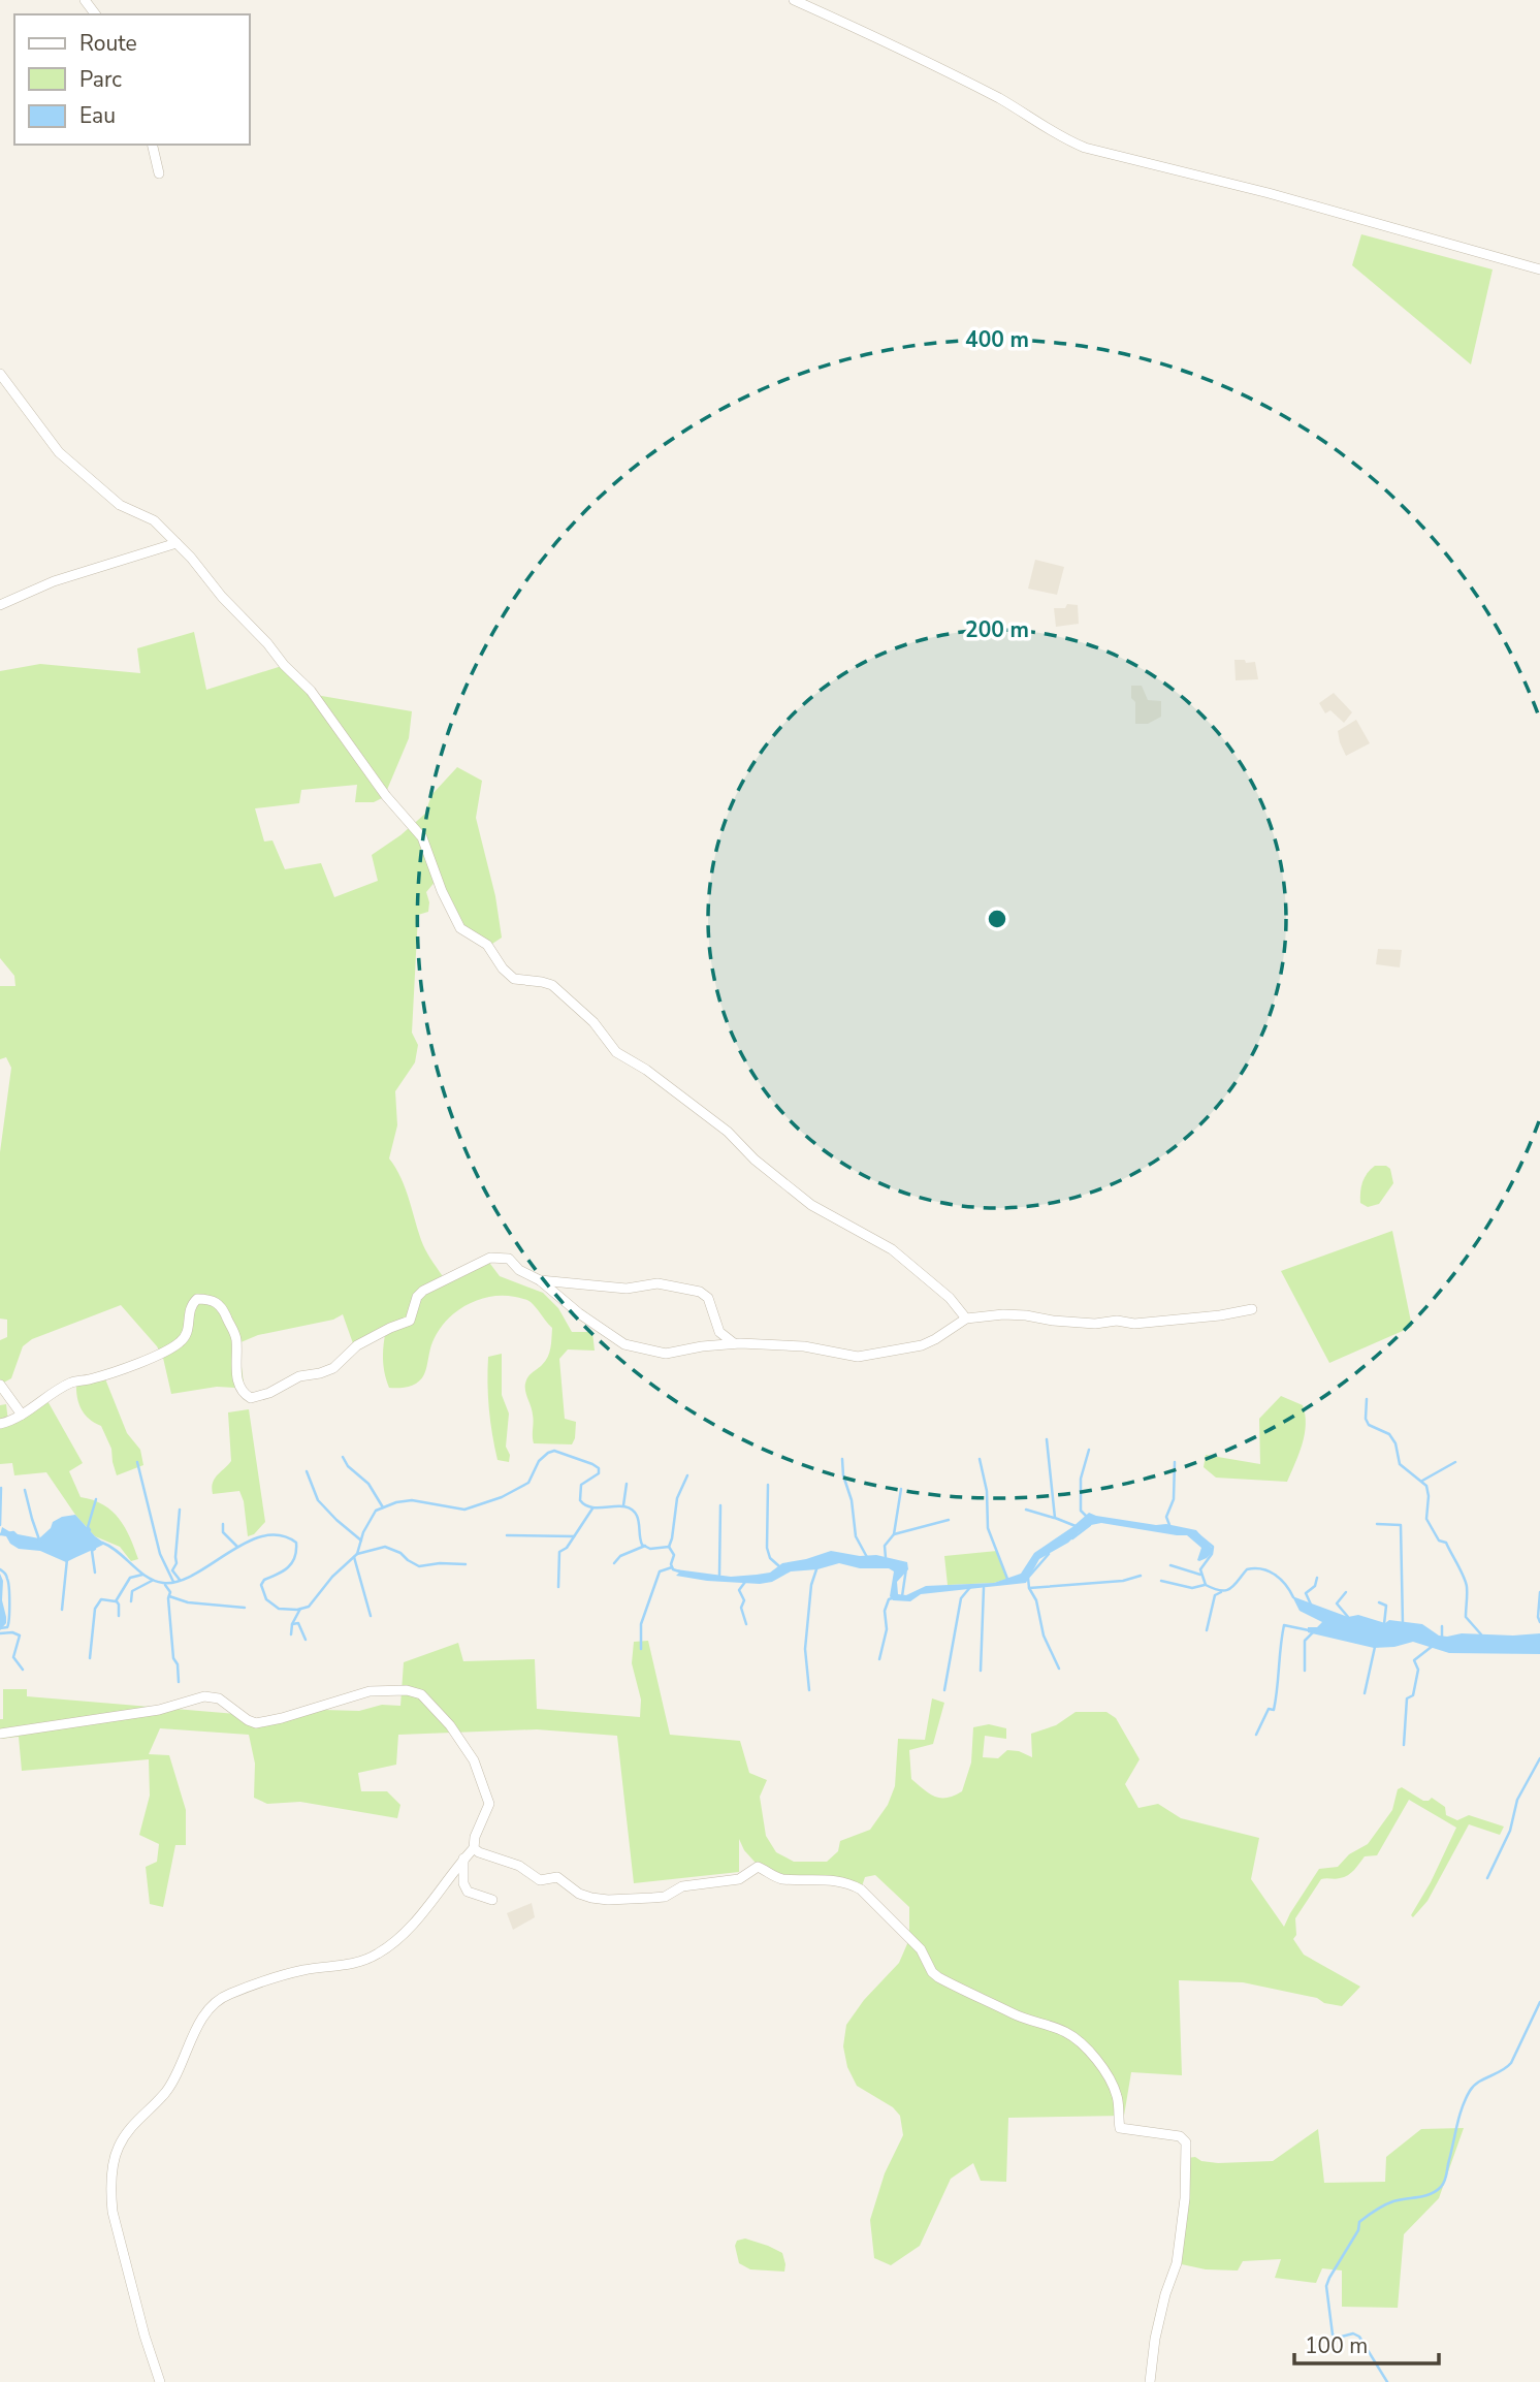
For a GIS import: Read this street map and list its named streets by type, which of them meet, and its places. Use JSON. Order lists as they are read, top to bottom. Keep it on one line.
{"legend":["Route","Parc","Eau"],"scale_bar":"100 m","rings":["400 m","200 m"]}
